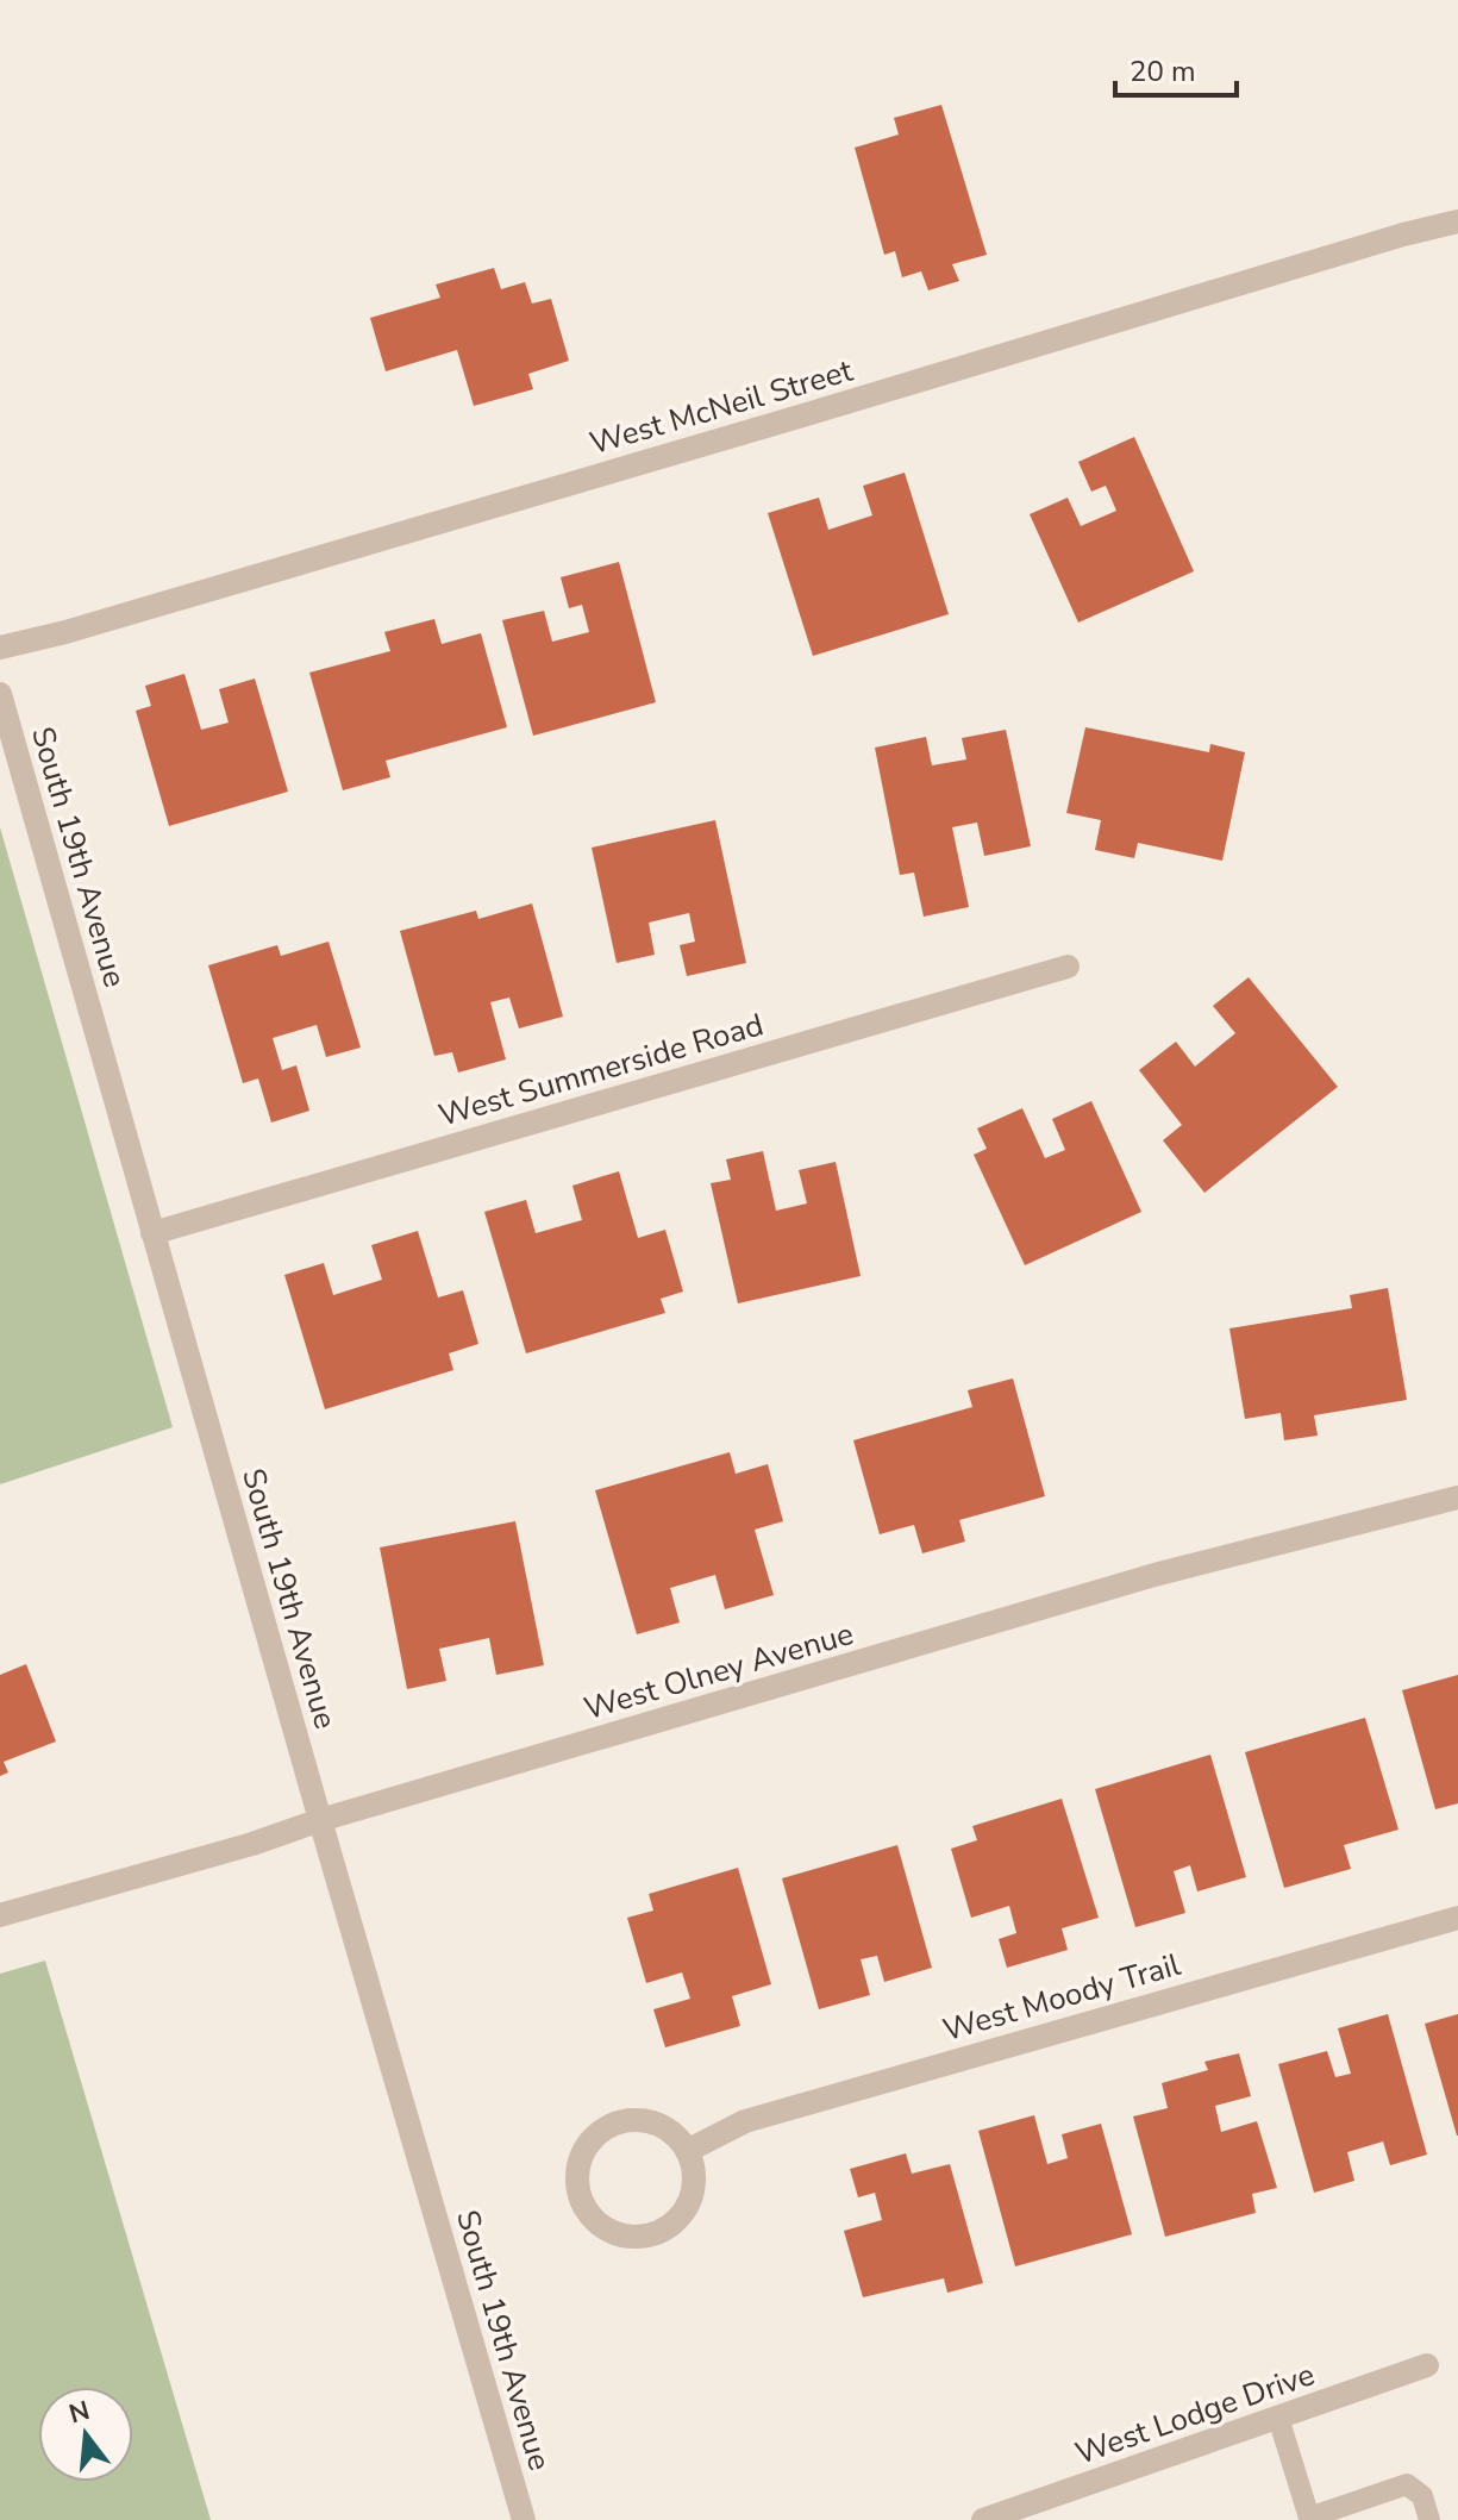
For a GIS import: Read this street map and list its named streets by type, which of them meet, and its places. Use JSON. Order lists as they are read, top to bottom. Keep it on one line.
{"streets":{"street":["West McNeil Street","South 19th Avenue","West Summerside Road","West Olney Avenue","West Moody Trail","West Lodge Drive"]},"crossings":[["South 19th Avenue","West Summerside Road"],["South 19th Avenue","West Olney Avenue"]],"scale_bar":"20 m","north":"top"}
